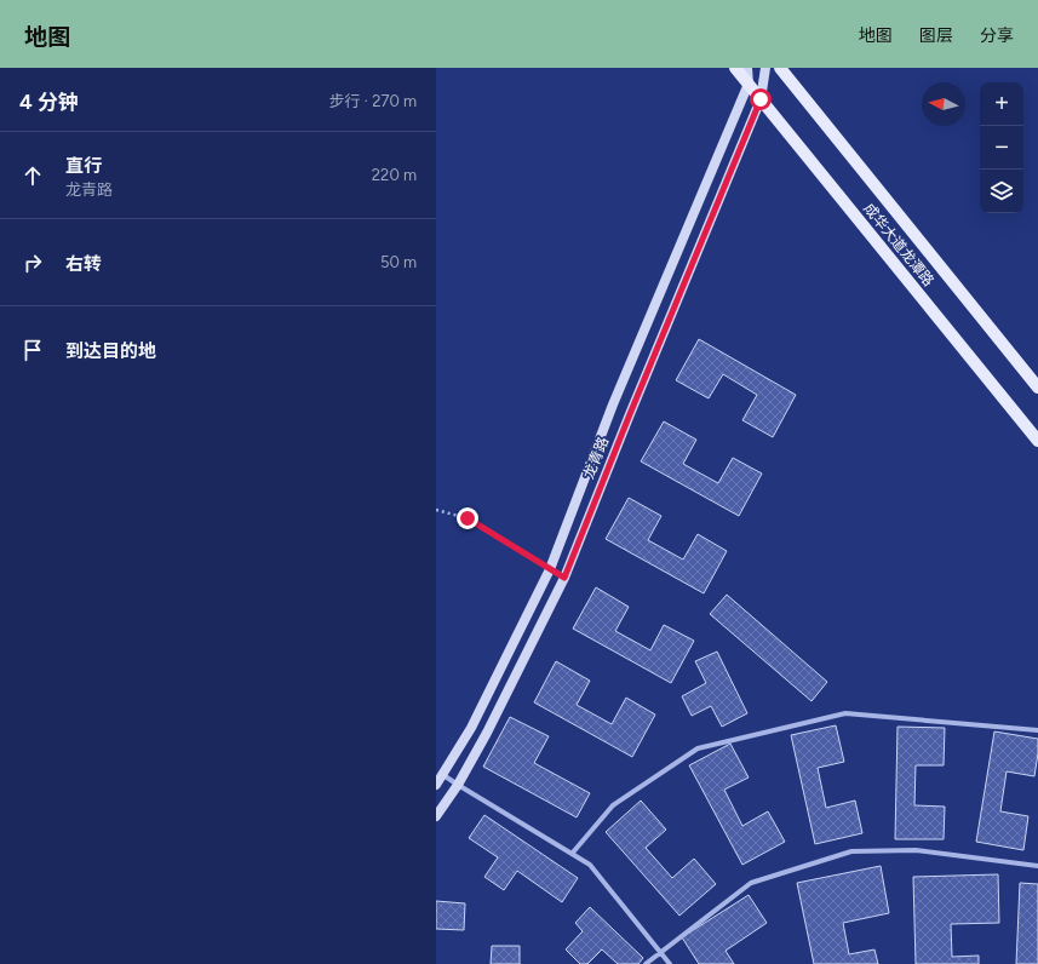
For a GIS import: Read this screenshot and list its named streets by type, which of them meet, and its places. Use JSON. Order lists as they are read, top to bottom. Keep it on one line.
{"streets":{"main road":["成华大道龙潭路"],"street":["龙青路"]},"crossings":[["成华大道龙潭路","龙青路"]],"north":"left","page":{"header":"地图","nav":["地图","图层","分享"],"heading":["4 分钟","步行 · 270 m"],"map_buttons":["+","−"],"list":[["直行","龙青路","220 m"],["右转","50 m"],"到达目的地"]}}
